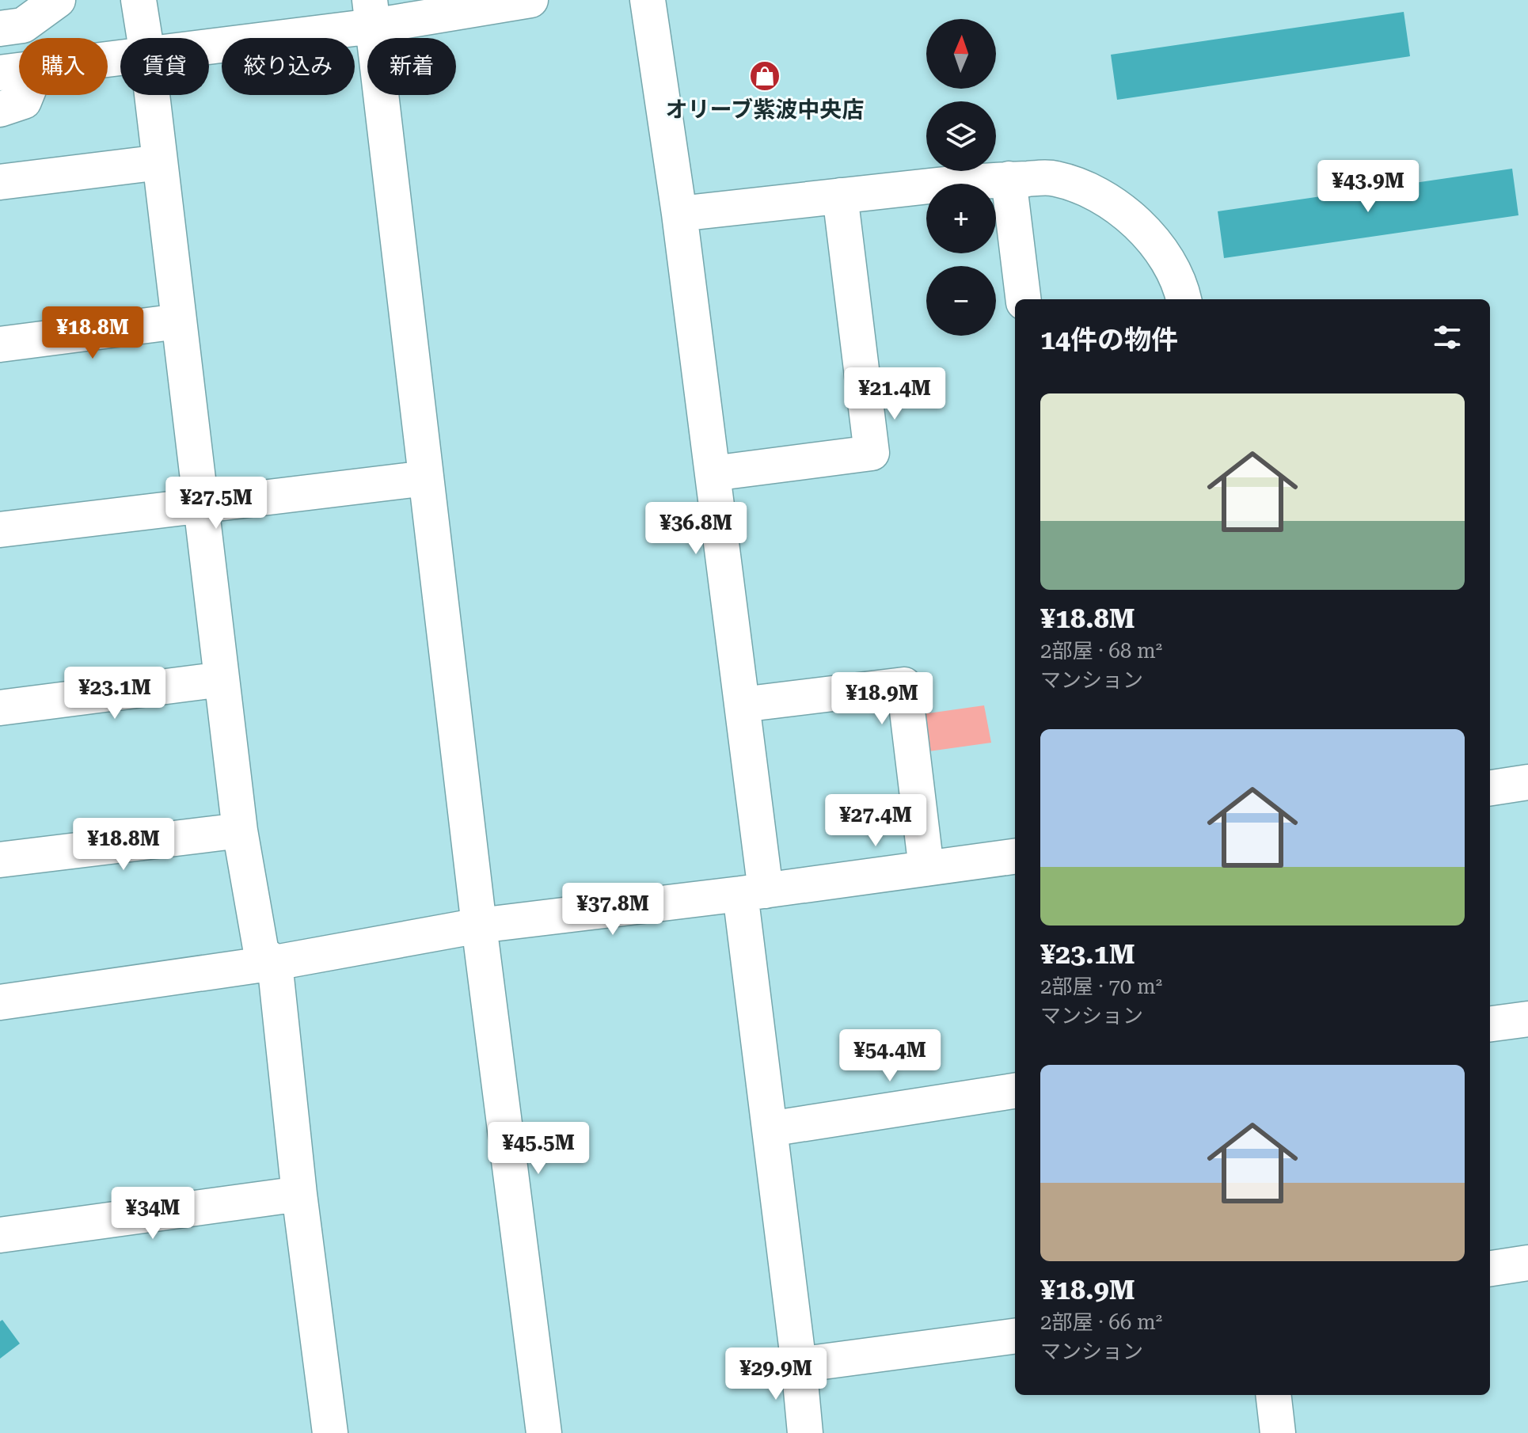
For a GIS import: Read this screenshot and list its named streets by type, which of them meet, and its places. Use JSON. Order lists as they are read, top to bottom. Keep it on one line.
{"places":{"shop":["オリーブ紫波中央店"]},"north":"top","page":{"map_buttons":["+","−"],"chip":["購入","賃貸","絞り込み","新着"],"price":["¥43.9M","¥18.8M","¥21.4M","¥27.5M","¥36.8M","¥23.1M","¥18.9M","¥27.4M","¥18.8M","¥37.8M","¥54.4M","¥45.5M","¥34M","¥29.9M"],"heading":"14件の物件","list":[{"name":"¥18.8M","note":"2部屋 · 68 m² · マンション"},{"name":"¥23.1M","note":"2部屋 · 70 m² · マンション"},{"name":"¥18.9M","note":"2部屋 · 66 m² · マンション"}]}}
